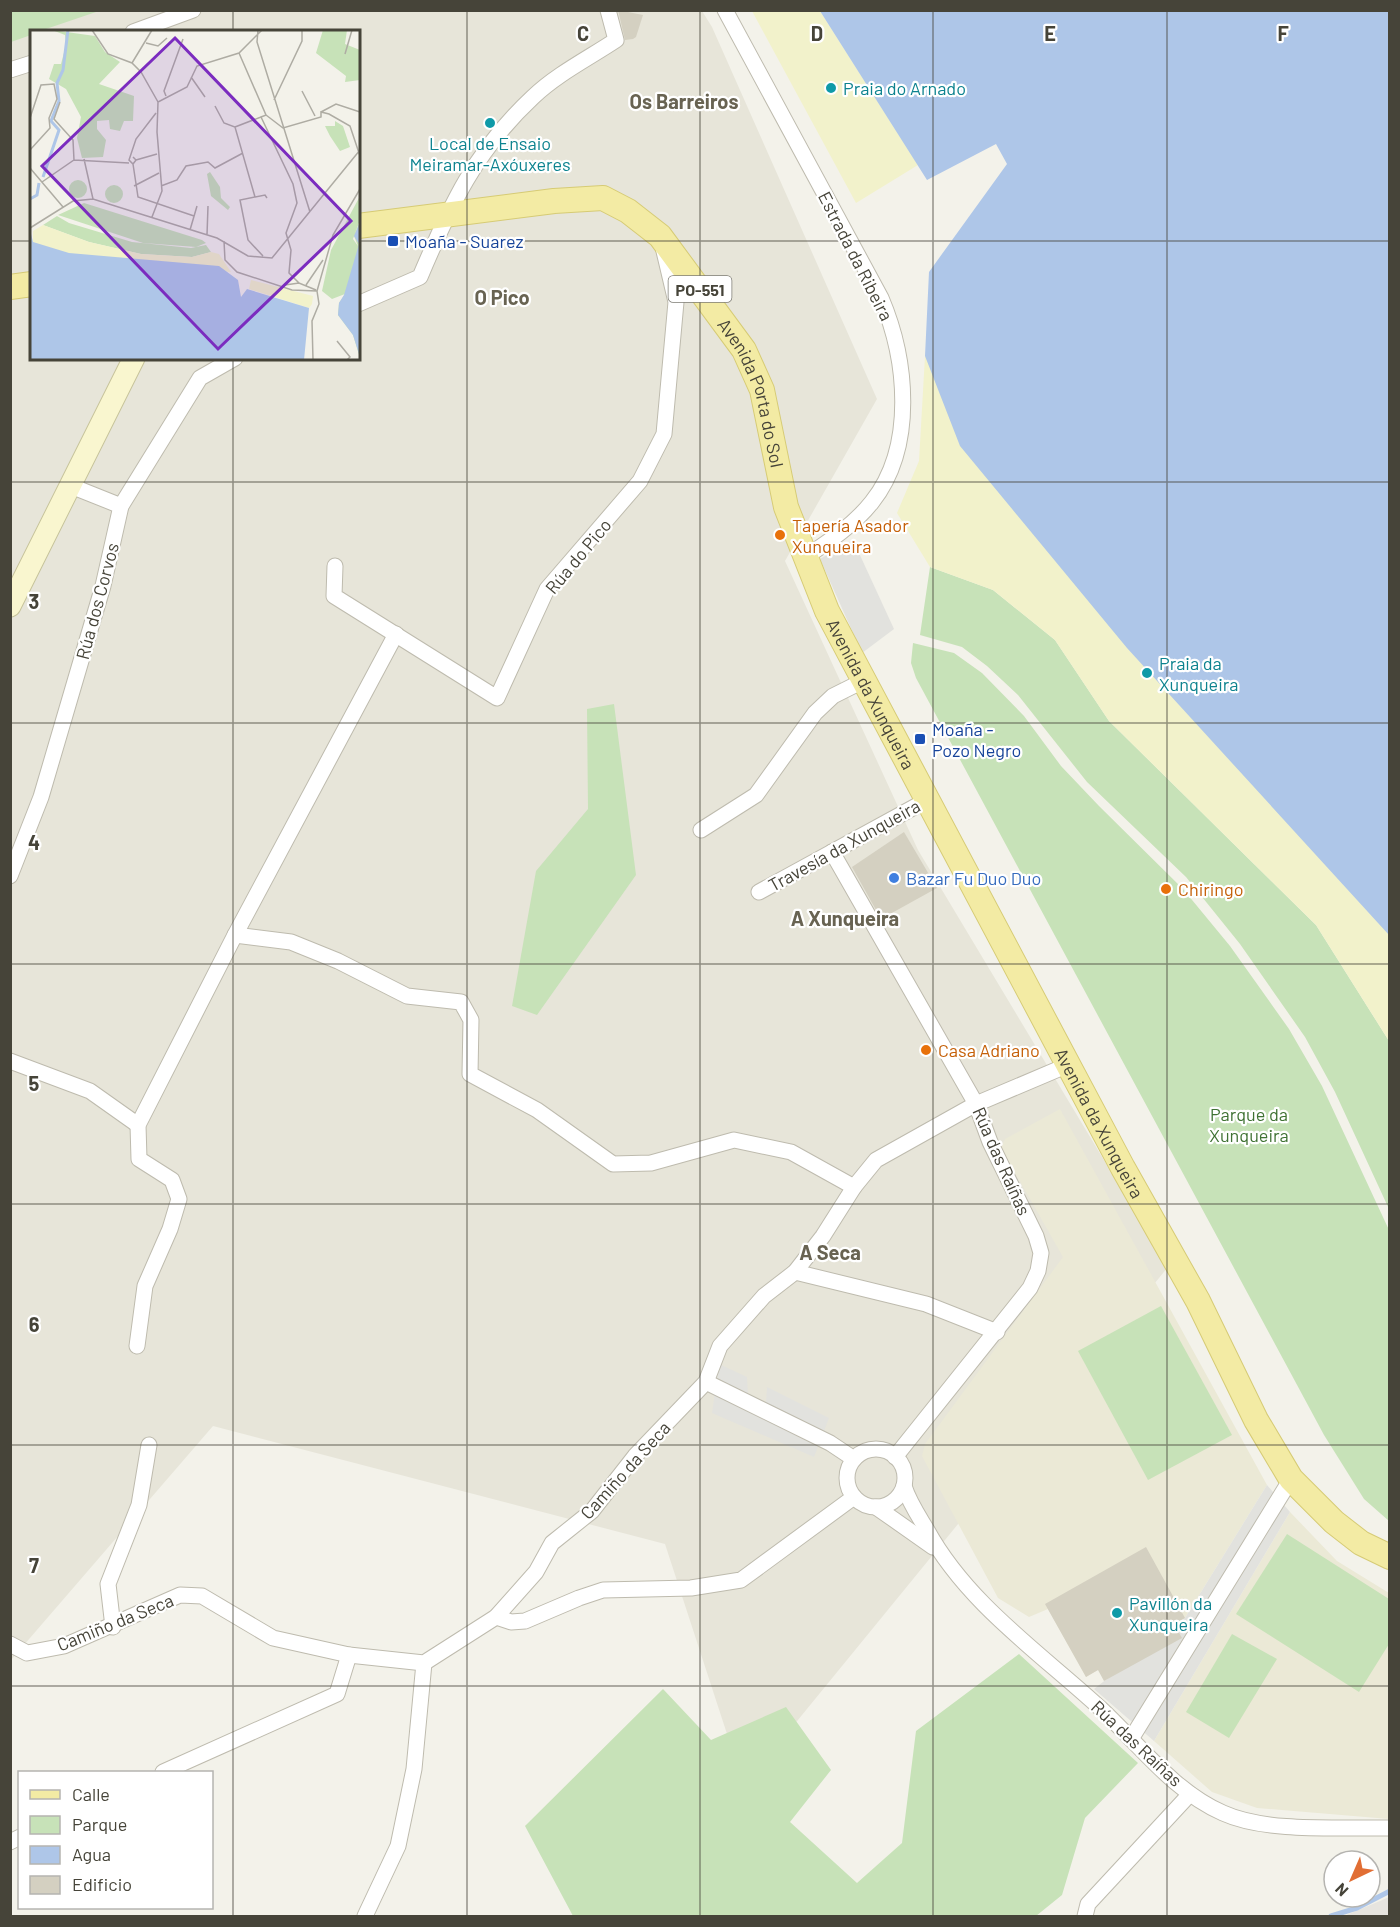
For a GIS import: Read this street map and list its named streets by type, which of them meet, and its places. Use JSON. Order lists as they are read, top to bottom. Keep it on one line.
{"streets":{"main road":["PO-551","Avenida Porta do Sol","Avenida da Xunqueira"],"street":["Estrada da Ribeira","Rúa do Pico","Rúa dos Corvos","Travesía da Xunqueira","Rúa das Raíñas","Camiño da Seca"]},"crossings":[["Estrada da Ribeira","Avenida Porta do Sol"],["Estrada da Ribeira","Avenida da Xunqueira"],["Avenida Porta do Sol","Rúa do Pico"],["Avenida Porta do Sol","Avenida da Xunqueira"],["Avenida da Xunqueira","Travesía da Xunqueira"],["Avenida da Xunqueira","Camiño da Seca"],["Travesía da Xunqueira","Rúa das Raíñas"],["Rúa das Raíñas","Camiño da Seca"]],"districts":["Os Barreiros","O Pico","A Xunqueira","A Seca"],"parks":["Parque da Xunqueira"],"places":{"other":["Praia do Arnado","Local de Ensaio Meiramar-Axóuxeres","Tapería Asador Xunqueira","Praia da Xunqueira","Bazar Fu Duo Duo","Chiringo","Casa Adriano","Pavillón da Xunqueira"],"transit":["Moaña - Suarez","Moaña - Pozo Negro"]},"legend":["Calle","Parque","Agua","Edificio"],"north":"bottom left","grid":{"columns":["C","D","E","F"],"rows":["3","4","5","6","7"]}}
